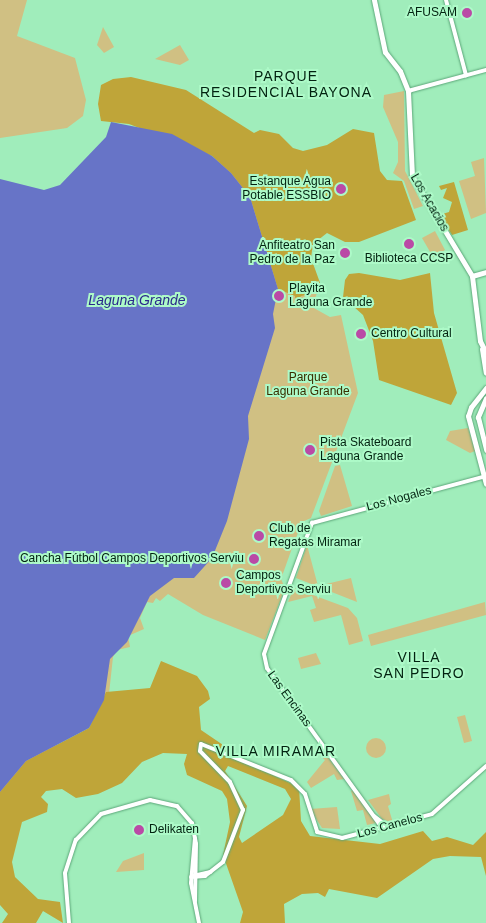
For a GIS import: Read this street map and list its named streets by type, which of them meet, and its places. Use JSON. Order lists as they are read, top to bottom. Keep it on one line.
{"streets":{"main road":["Los Acacios"],"street":["Los Nogales","Las Encinas","Los Canelos"]},"crossings":[["Los Nogales","Las Encinas"],["Las Encinas","Los Canelos"]],"districts":["PARQUE RESIDENCIAL BAYONA","VILLA SAN PEDRO","VILLA MIRAMAR"],"water":["Laguna Grande"],"parks":["Parque Laguna Grande"],"places":["AFUSAM","Estanque Agua Potable ESSBIO","Biblioteca CCSP","Anfiteatro San Pedro de la Paz","Playita Laguna Grande","Centro Cultural","Pista Skateboard Laguna Grande","Club de Regatas Miramar","Cancha Fútbol Campos Deportivos Serviu","Campos Deportivos Serviu","Delikaten"]}
